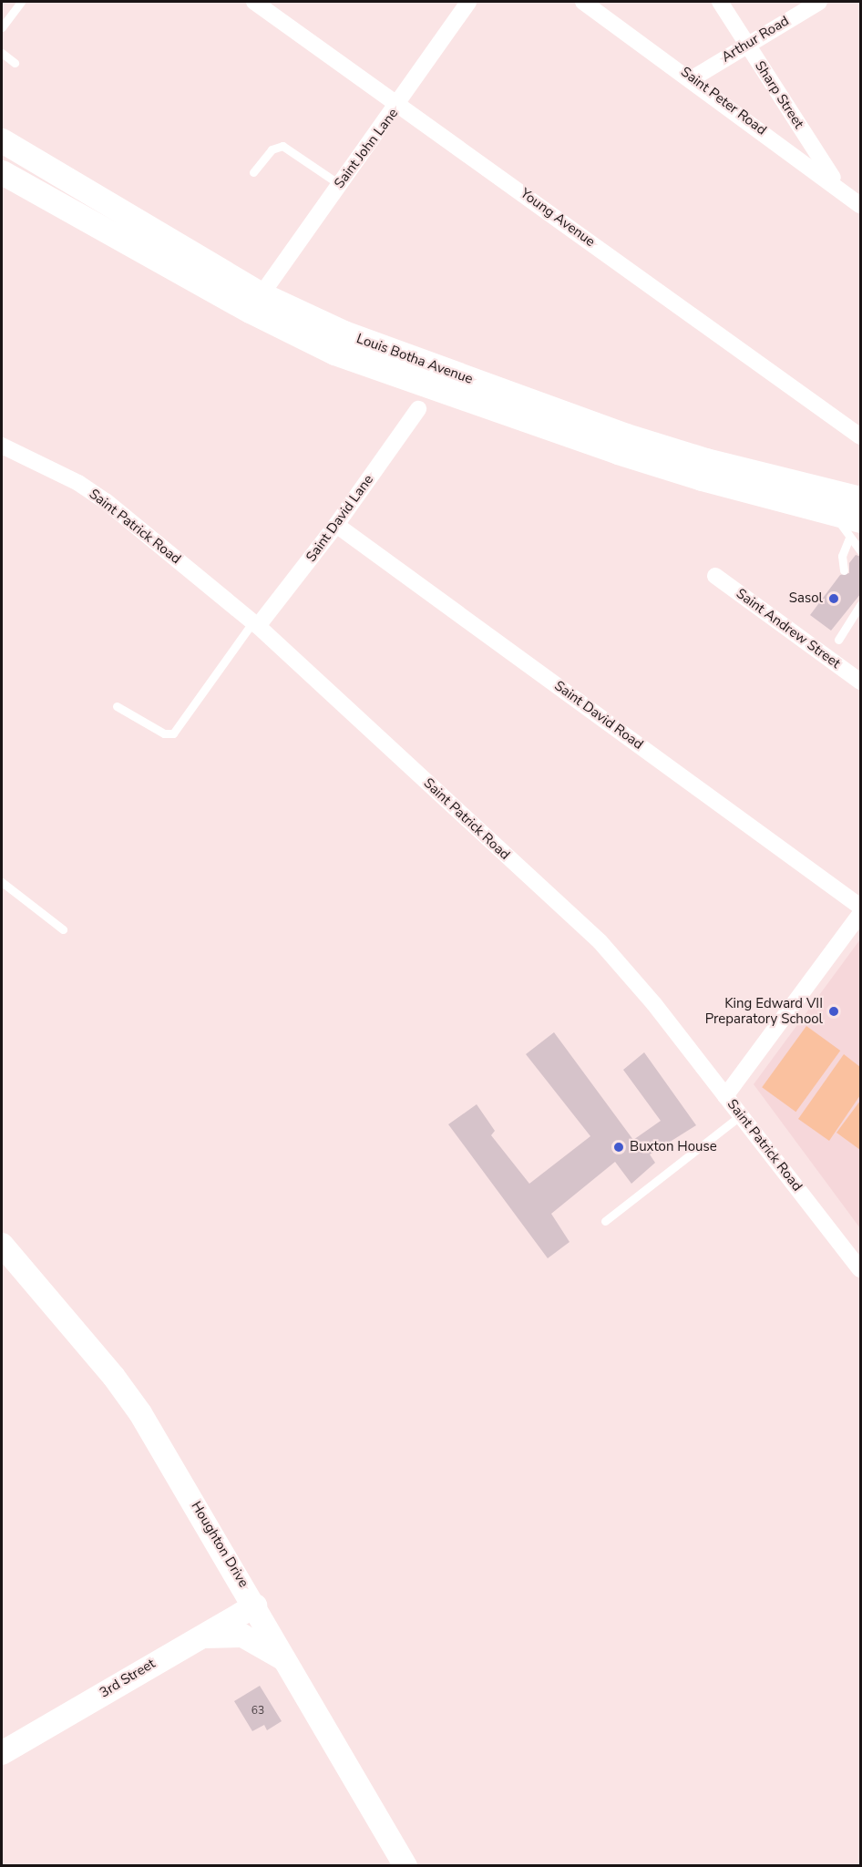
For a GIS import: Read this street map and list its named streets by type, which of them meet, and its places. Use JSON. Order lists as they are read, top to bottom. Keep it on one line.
{"streets":{"main road":["Louis Botha Avenue"],"street":["Arthur Road","Sharp Street","Saint Peter Road","Saint John Lane","Young Avenue","Saint David Lane","Saint Patrick Road","Saint Andrew Street","Saint David Road","Houghton Drive","3rd Street"]},"crossings":[["Arthur Road","Sharp Street"],["Arthur Road","Saint Peter Road"],["Sharp Street","Saint Peter Road"],["Saint John Lane","Young Avenue"],["Saint John Lane","Louis Botha Avenue"],["Saint David Lane","Saint Patrick Road"],["Saint David Lane","Saint David Road"],["Houghton Drive","3rd Street"]],"places":["Sasol","King Edward VII Preparatory School","Buxton House"],"house_numbers":["63"]}
